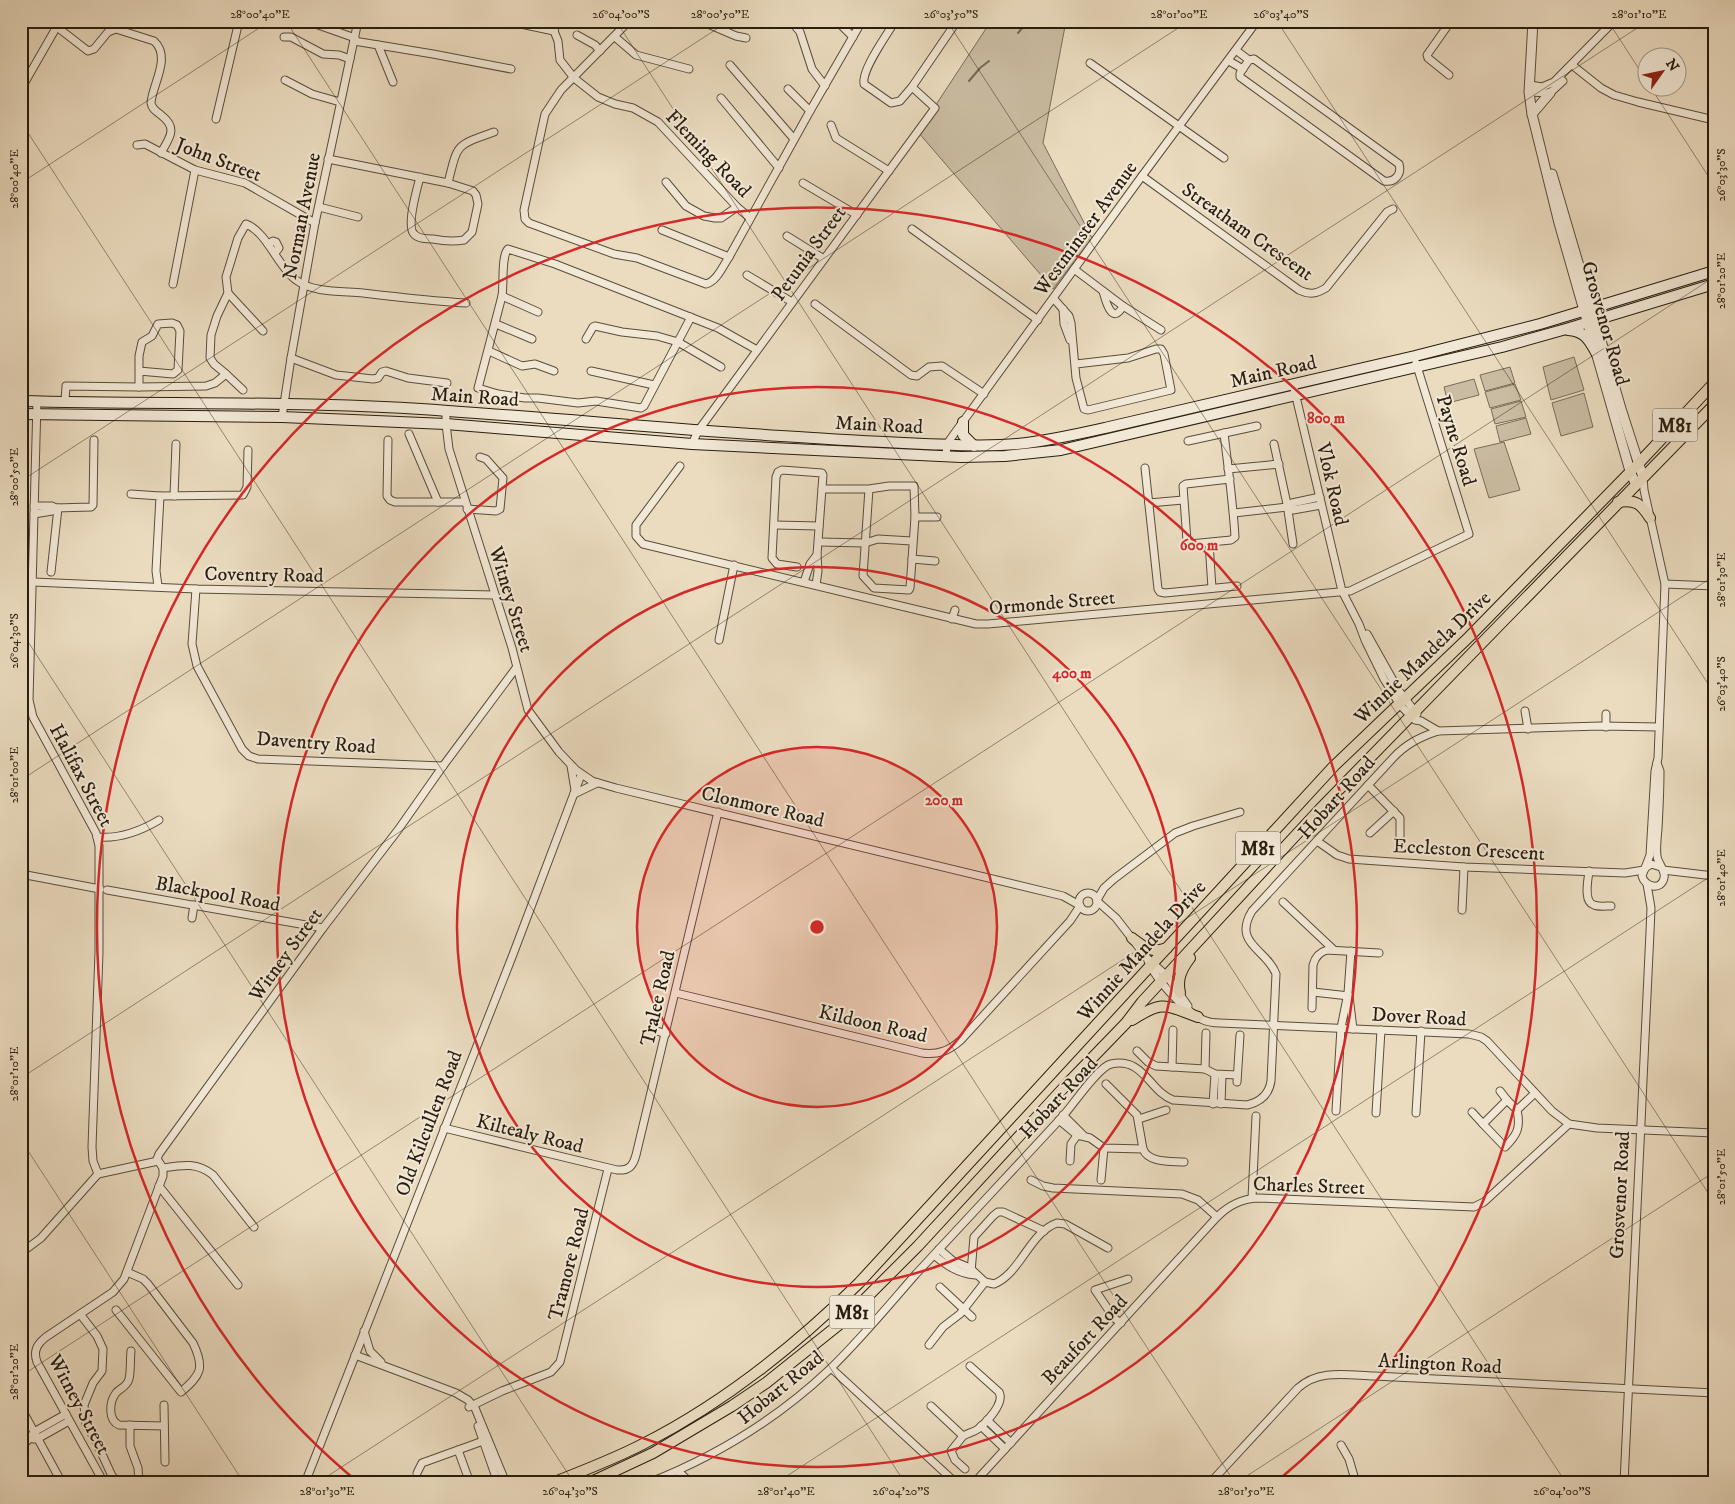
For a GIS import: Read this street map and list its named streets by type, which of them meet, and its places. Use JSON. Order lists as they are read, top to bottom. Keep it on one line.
{"streets":{"main road":["Main Road","M81","Winnie Mandela Drive"],"street":["Fleming Road","John Street","Norman Avenue","Westminster Avenue","Streatham Crescent","Petunia Street","Grosvenor Road","Payne Road","Vlok Road","Coventry Road","Witney Street","Ormonde Street","Daventry Road","Halifax Street","Hobart Road","Clonmore Road","Eccleston Crescent","Blackpool Road","Tralee Road","Dover Road","Kildoon Road","Old Kilcullen Road","Kiltealy Road","Charles Street","Tramore Road","Beaufort Road","Arlington Road"]},"crossings":[["John Street","Norman Avenue"],["Norman Avenue","Main Road"],["Westminster Avenue","Streatham Crescent"],["Westminster Avenue","Main Road"],["Petunia Street","Main Road"],["Grosvenor Road","Main Road"],["Grosvenor Road","Winnie Mandela Drive"],["Grosvenor Road","Hobart Road"],["Grosvenor Road","Eccleston Crescent"],["Grosvenor Road","Arlington Road"],["Main Road","Payne Road"],["Main Road","Vlok Road"],["Main Road","Witney Street"],["Main Road","Halifax Street"],["Payne Road","Ormonde Street"],["Vlok Road","Ormonde Street"],["Vlok Road","Winnie Mandela Drive"],["Coventry Road","Witney Street"],["Coventry Road","Daventry Road"],["Coventry Road","Halifax Street"],["Witney Street","Daventry Road"],["Witney Street","Clonmore Road"],["Witney Street","Blackpool Road"],["Winnie Mandela Drive","Dover Road"],["Halifax Street","Blackpool Road"],["Hobart Road","Eccleston Crescent"],["Hobart Road","Dover Road"],["Clonmore Road","Tralee Road"],["Clonmore Road","Kildoon Road"],["Clonmore Road","Old Kilcullen Road"],["Tralee Road","Kildoon Road"],["Tralee Road","Kiltealy Road"],["Tralee Road","Tramore Road"],["Dover Road","Charles Street"],["Old Kilcullen Road","Kiltealy Road"],["Kiltealy Road","Tramore Road"],["Charles Street","Beaufort Road"]],"north":"top right","coordinates":["28°00'40\"E","26°04'00\"S","28°00'50\"E","26°03'50\"S","28°01'00\"E","26°03'40\"S","28°01'10\"E","26°03'30\"S","28°01'20\"E","28°01'30\"E","26°04'30\"S","28°01'40\"E","28°01'50\"E","26°04'20\"S"],"rings":["800 m","600 m","400 m","200 m"]}
